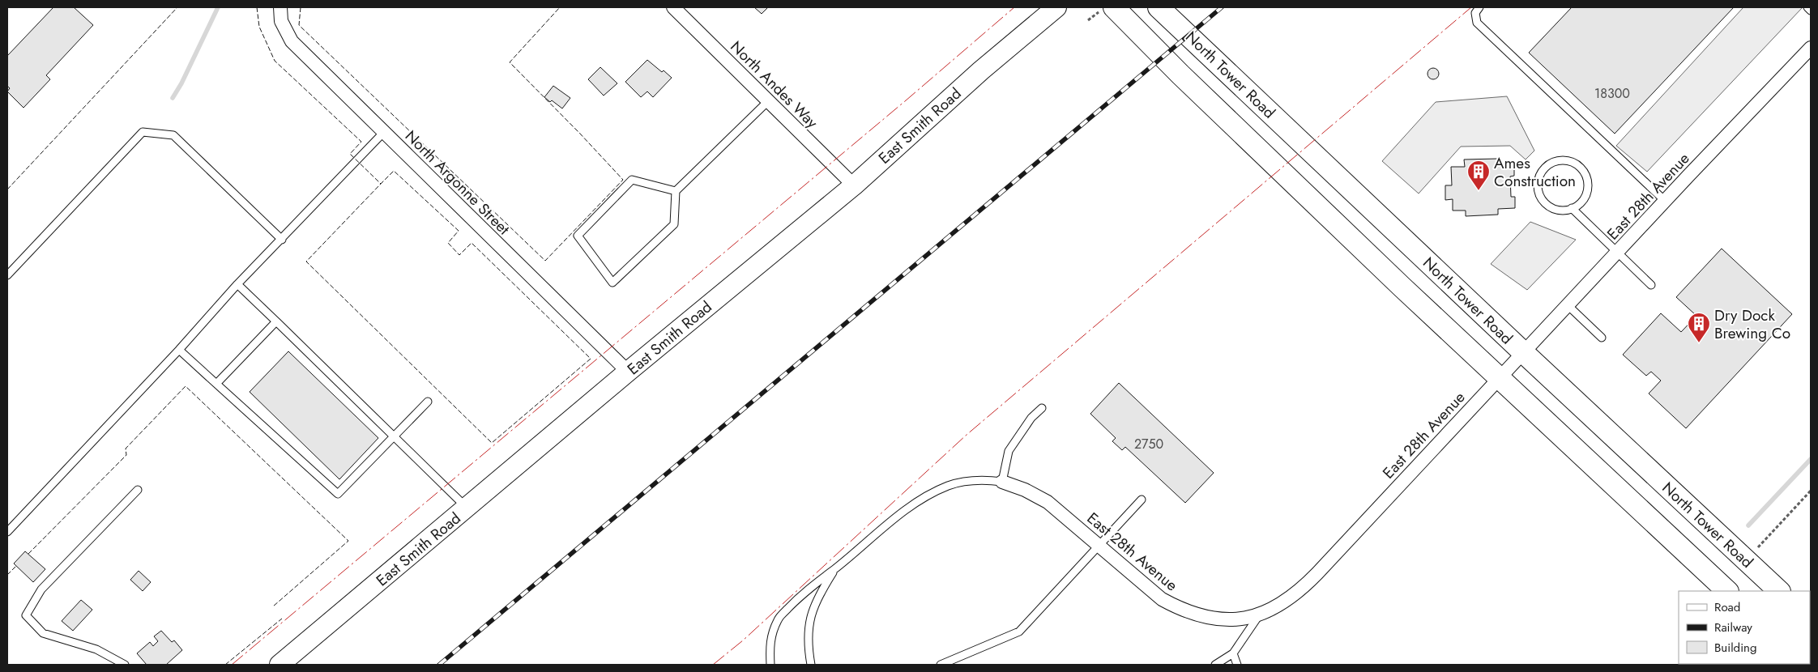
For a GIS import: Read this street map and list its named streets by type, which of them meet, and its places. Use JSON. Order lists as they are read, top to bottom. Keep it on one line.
{"streets":{"main road":["North Tower Road"],"street":["North Andes Way","East Smith Road","North Argonne Street","East 28th Avenue"]},"crossings":[["North Tower Road","East 28th Avenue"],["North Andes Way","East Smith Road"],["East Smith Road","North Argonne Street"]],"places":{"building":["Ames Construction","Dry Dock Brewing Co"]},"house_numbers":["18300","2750"],"legend":["Road","Railway","Building"]}
